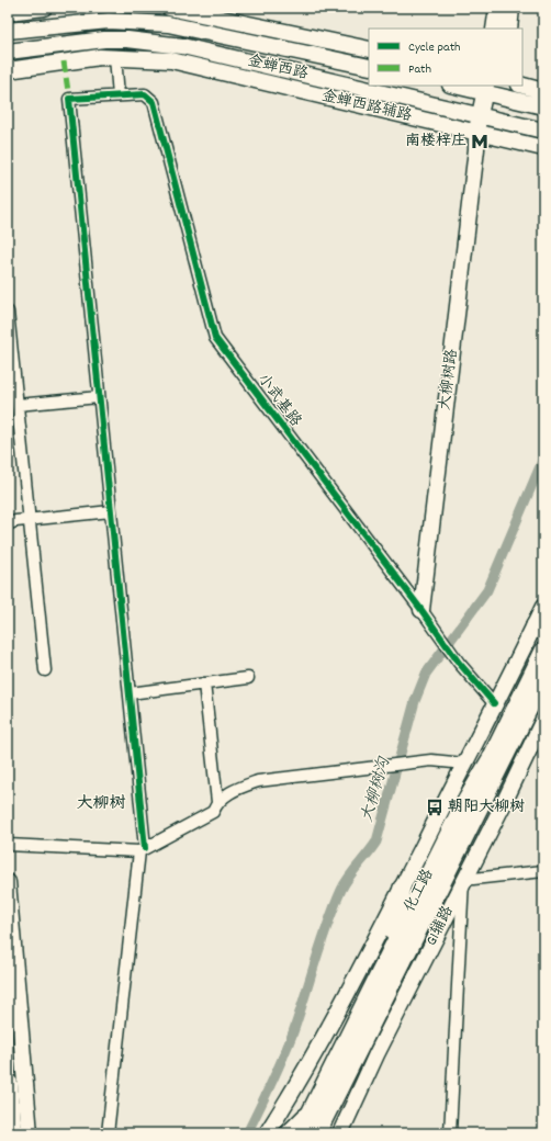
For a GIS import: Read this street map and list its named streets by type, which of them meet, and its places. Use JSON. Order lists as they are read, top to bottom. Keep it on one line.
{"streets":{"main road":["化工路"],"street":["金蝉西路","金蝉西路辅路","大柳树路","小武基路","G1辅路"]},"crossings":[["金蝉西路","大柳树路"],["金蝉西路辅路","大柳树路"],["大柳树路","小武基路"]],"districts":["大柳树"],"water":["大柳树沟"],"places":{"metro station":["南楼梓庄"],"bus stop":["朝阳大柳树"]},"legend":["Cycle path","Path"]}
